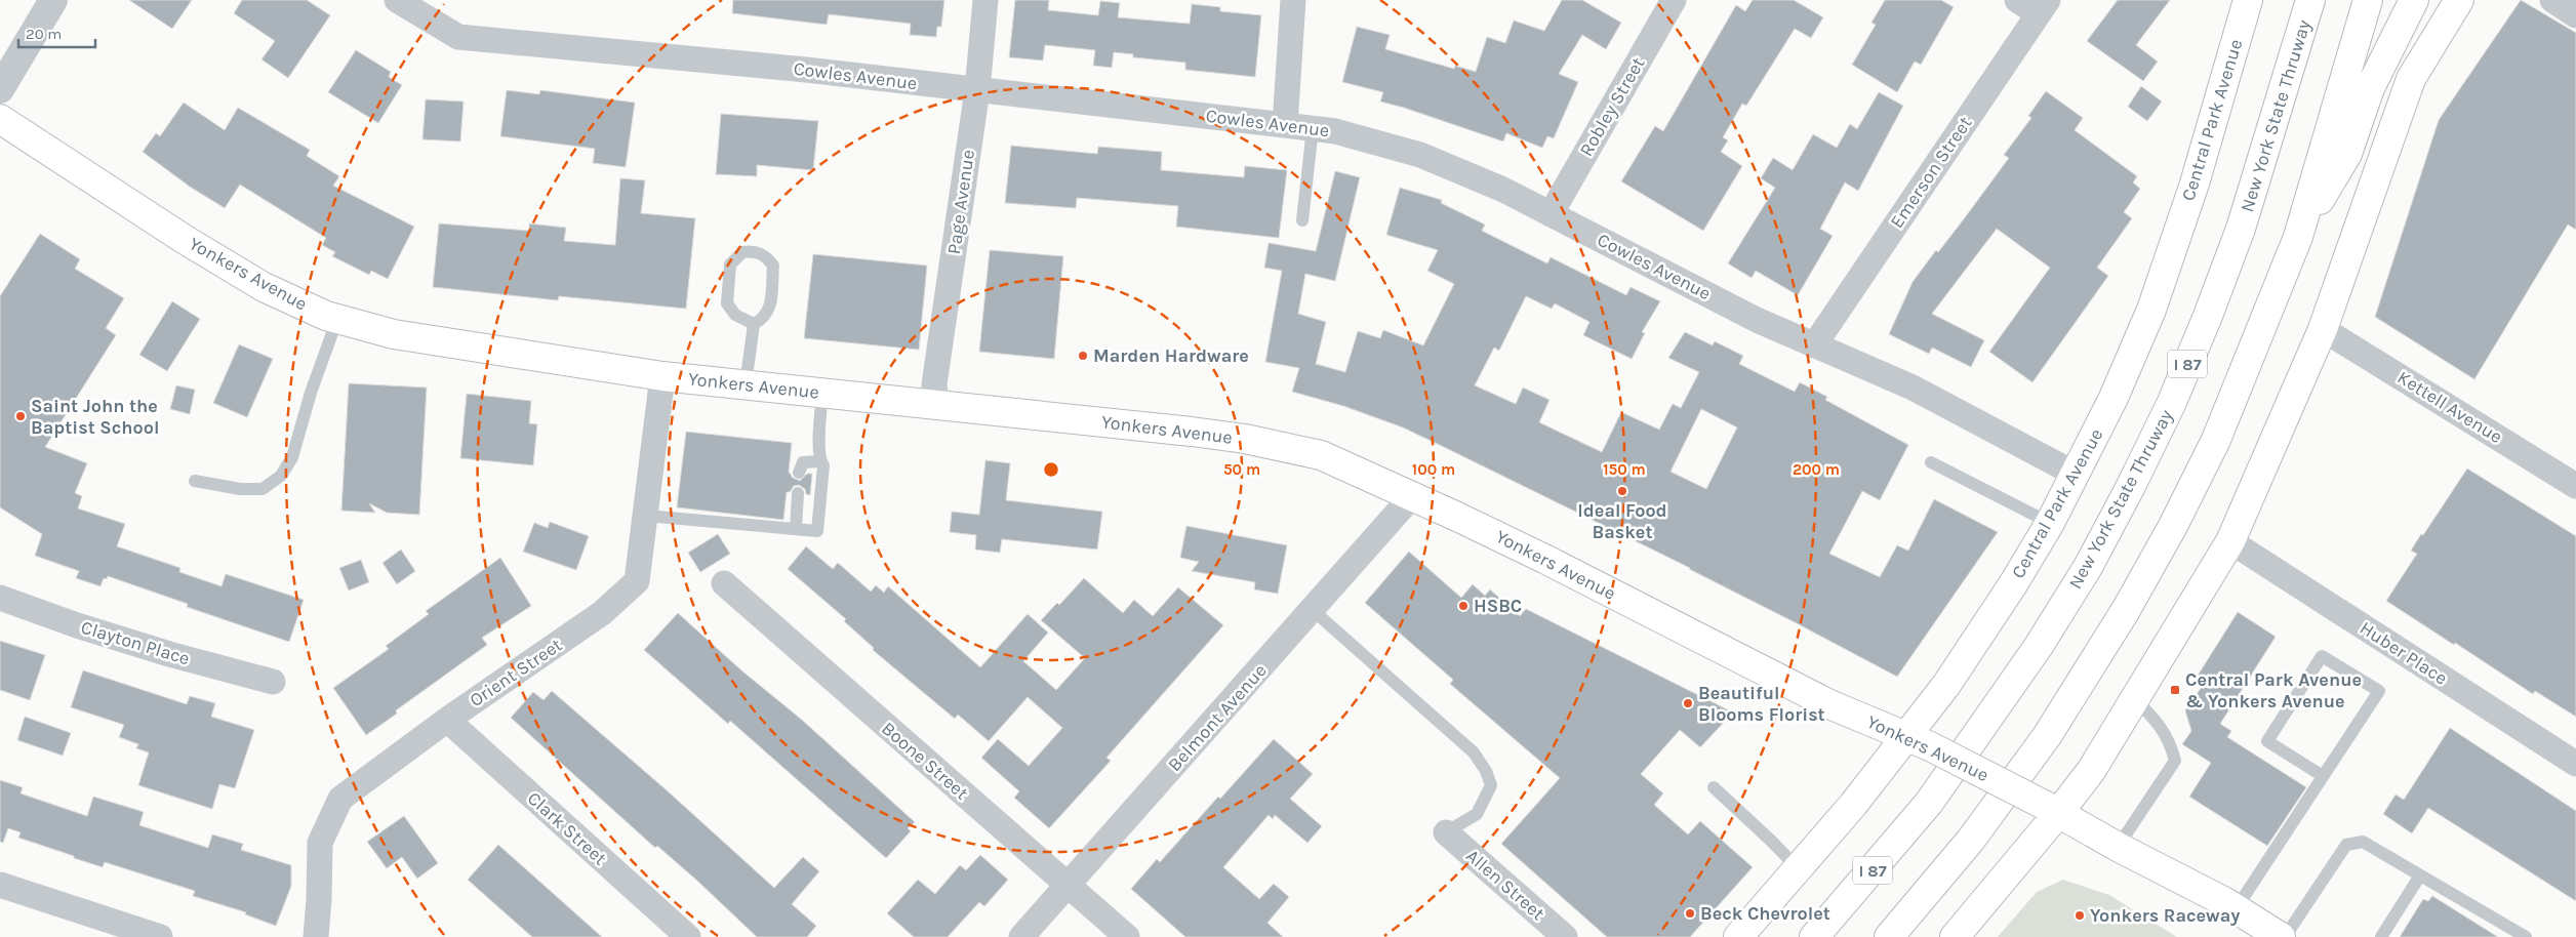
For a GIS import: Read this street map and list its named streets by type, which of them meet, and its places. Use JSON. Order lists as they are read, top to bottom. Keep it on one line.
{"streets":{"main road":["New York State Thruway","Central Park Avenue","Yonkers Avenue","I 87"],"street":["Cowles Avenue","Robley Street","Emerson Street","Page Avenue","Kettell Avenue","Clayton Place","Huber Place","Orient Street","Belmont Avenue","Boone Street","Clark Street","Allen Street"]},"crossings":[["Cowles Avenue","Robley Street"],["Cowles Avenue","Central Park Avenue"],["Cowles Avenue","Emerson Street"],["Cowles Avenue","Page Avenue"],["Central Park Avenue","Yonkers Avenue"],["Page Avenue","Yonkers Avenue"],["Yonkers Avenue","Orient Street"],["Yonkers Avenue","Belmont Avenue"],["Orient Street","Clark Street"],["Belmont Avenue","Boone Street"]],"places":{"other":["Marden Hardware","Saint John the Baptist School","Ideal Food Basket","HSBC","Beautiful Blooms Florist","Beck Chevrolet","Yonkers Raceway"],"transit":["Central Park Avenue & Yonkers Avenue"]},"scale_bar":"20 m","rings":["50 m","100 m","150 m","200 m"]}
